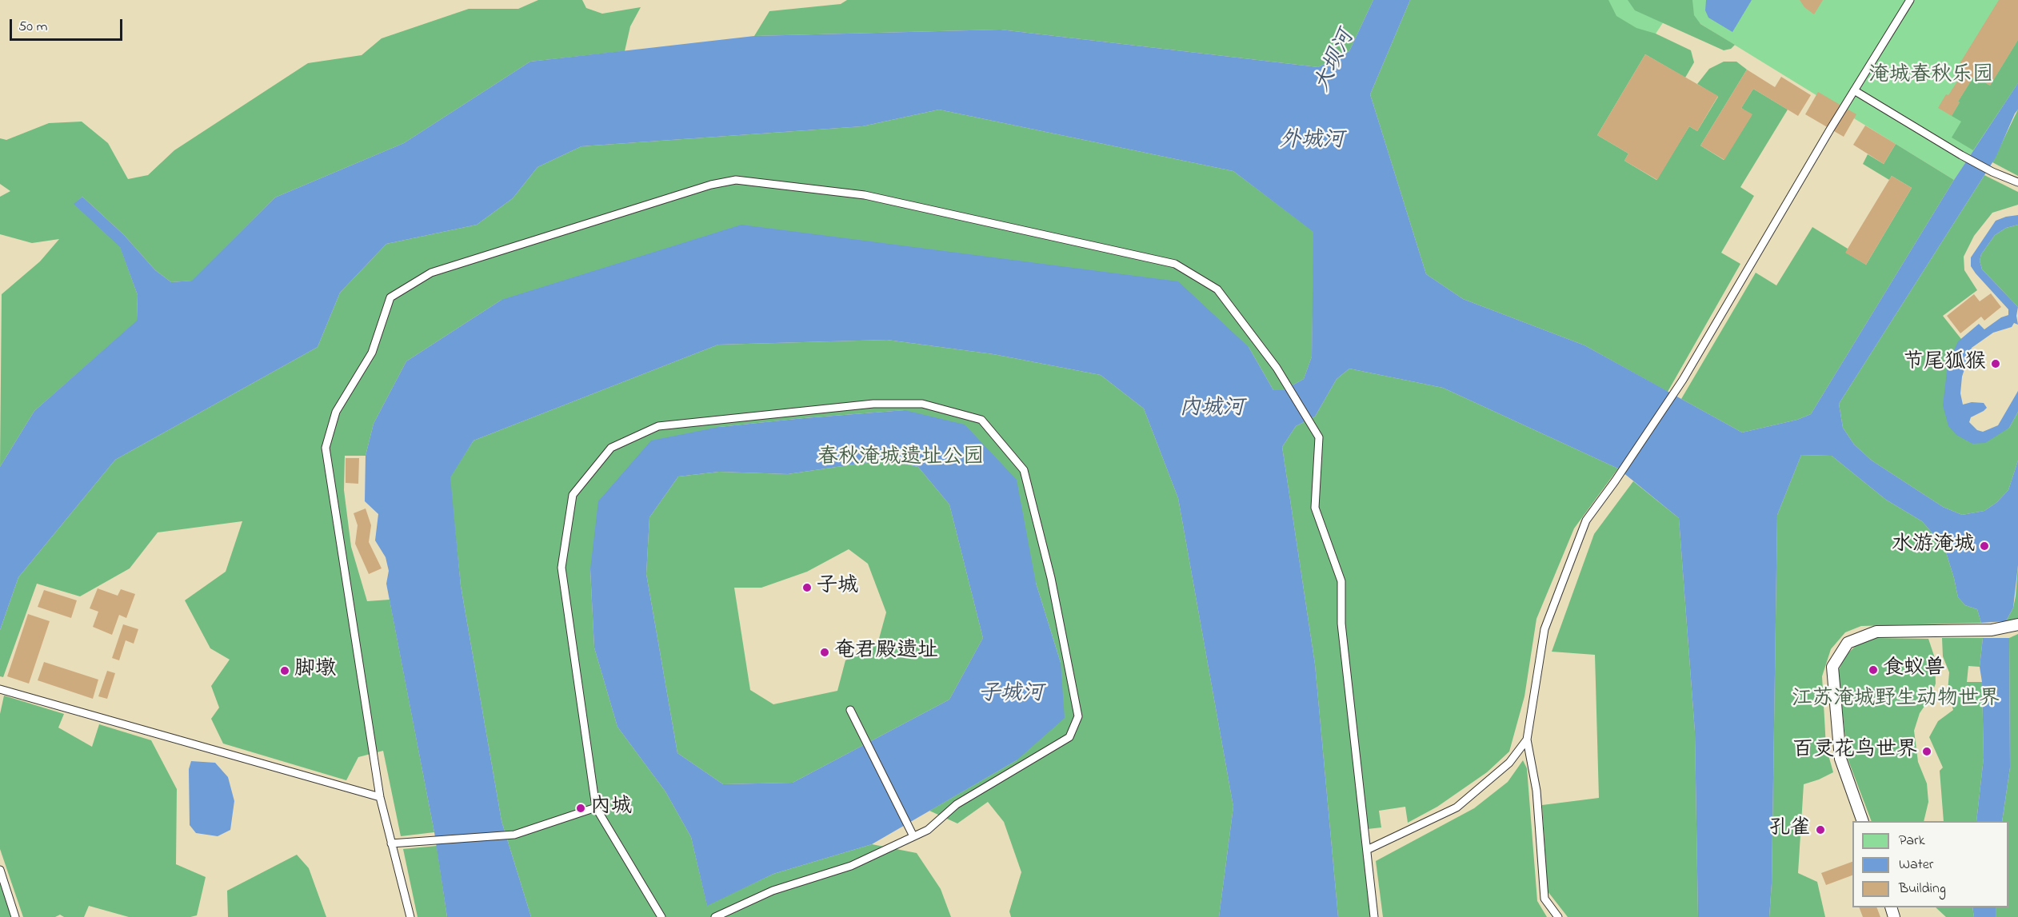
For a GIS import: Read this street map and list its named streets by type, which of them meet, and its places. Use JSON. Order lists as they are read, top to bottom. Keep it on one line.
{"water":["大坝河","外城河","内城河","子城河"],"parks":["淹城春秋乐园","春秋淹城遗址公园","江苏淹城野生动物世界"],"places":["节尾狐猴","水游淹城","子城","奄君殿遗址","食蚁兽","脚墩","百灵花鸟世界","内城","孔雀"],"legend":["Park","Water","Building"],"scale_bar":"50 m"}
